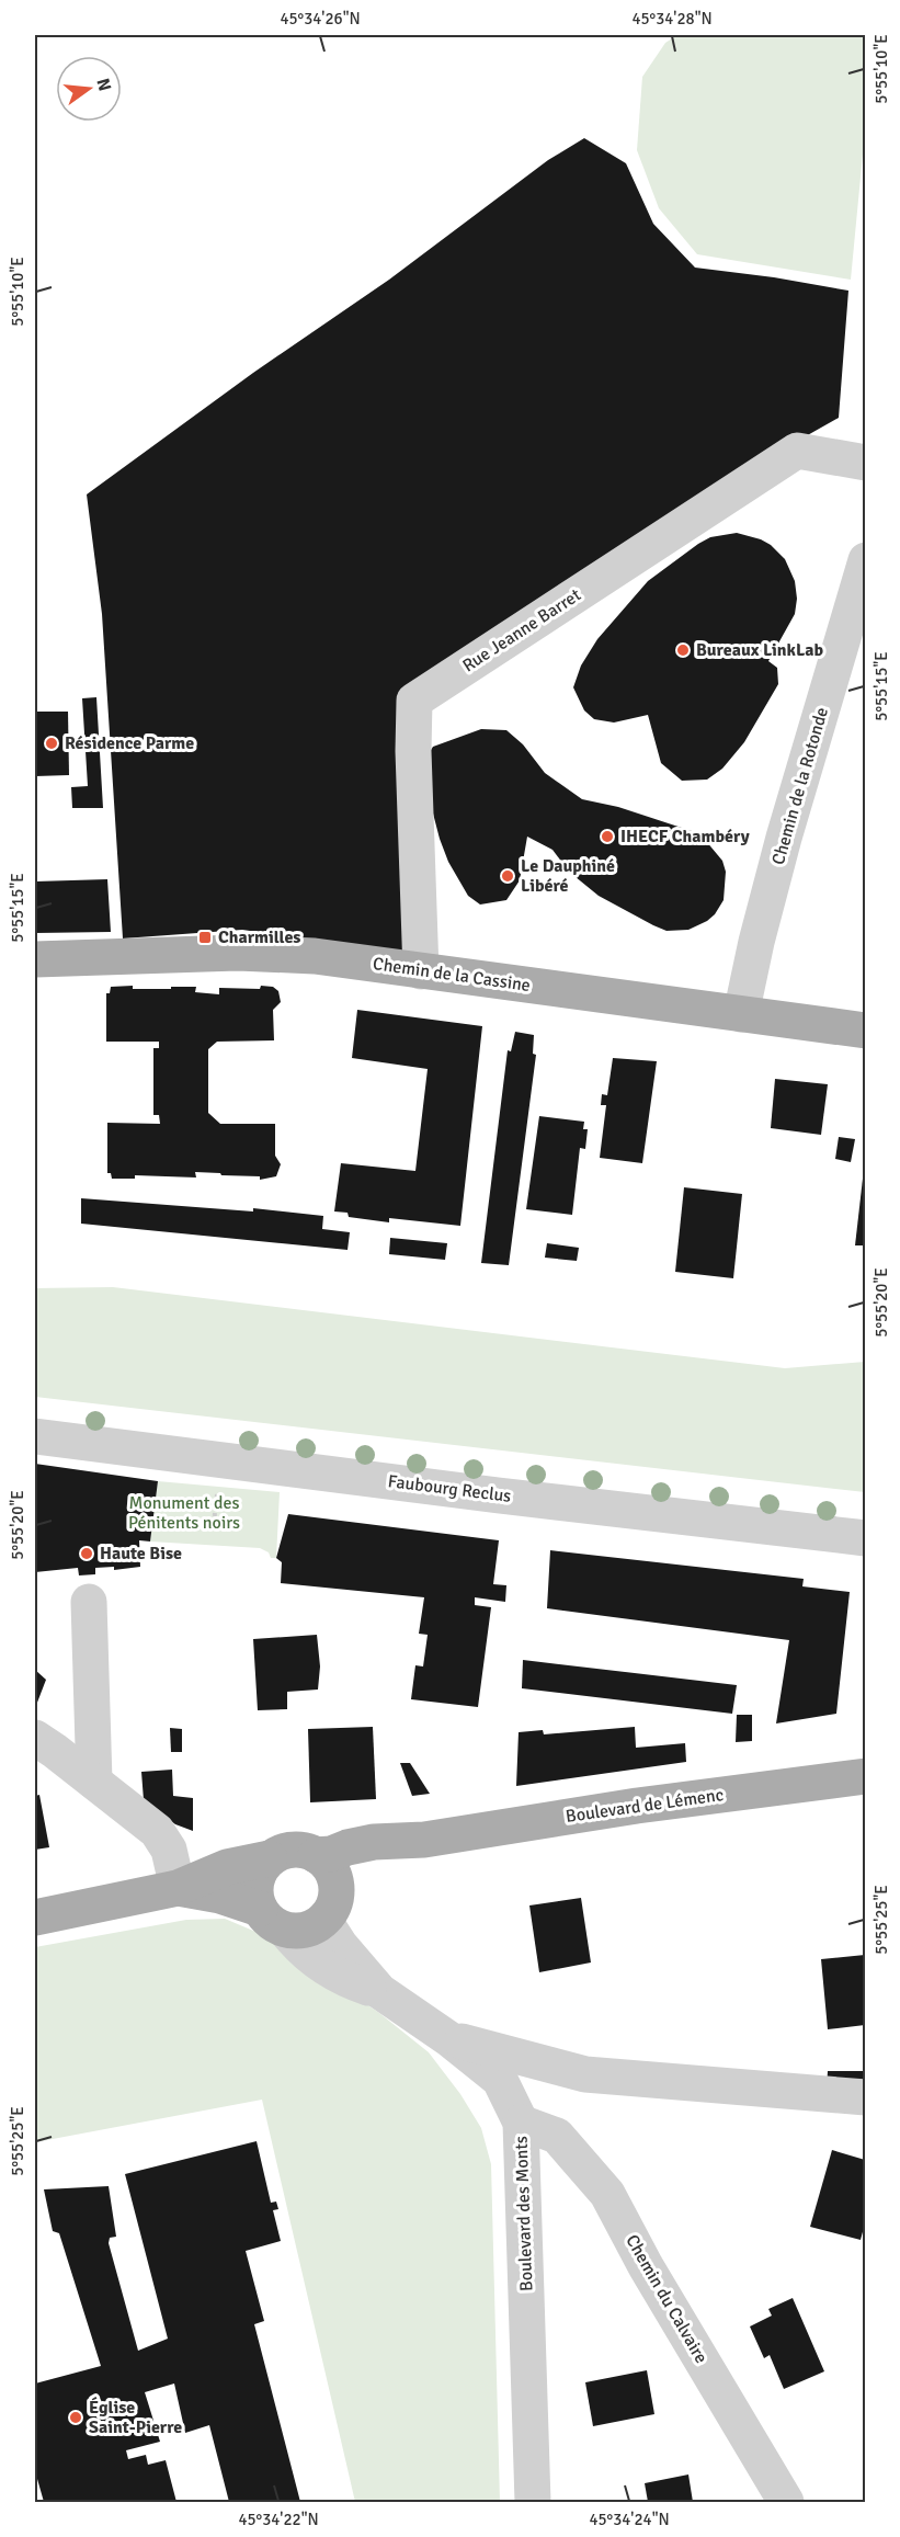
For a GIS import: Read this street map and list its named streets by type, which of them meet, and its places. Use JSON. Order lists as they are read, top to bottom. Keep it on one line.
{"streets":{"main road":["Chemin de la Cassine","Boulevard de Lémenc"],"street":["Rue Jeanne Barret","Chemin de la Rotonde","Faubourg Reclus","Boulevard des Monts","Chemin du Calvaire"]},"crossings":[["Rue Jeanne Barret","Chemin de la Cassine"],["Chemin de la Rotonde","Chemin de la Cassine"],["Boulevard des Monts","Chemin du Calvaire"]],"parks":["Monument des Pénitents noirs"],"places":{"other":["Bureaux LinkLab","Résidence Parme","IHECF Chambéry","Le Dauphiné Libéré","Haute Bise","Église Saint-Pierre"],"transit":["Charmilles"]},"north":"right","coordinates":["45°34'26\"N","45°34'28\"N","5°55'10\"E","5°55'15\"E","5°55'20\"E","5°55'25\"E","45°34'22\"N","45°34'24\"N"]}
